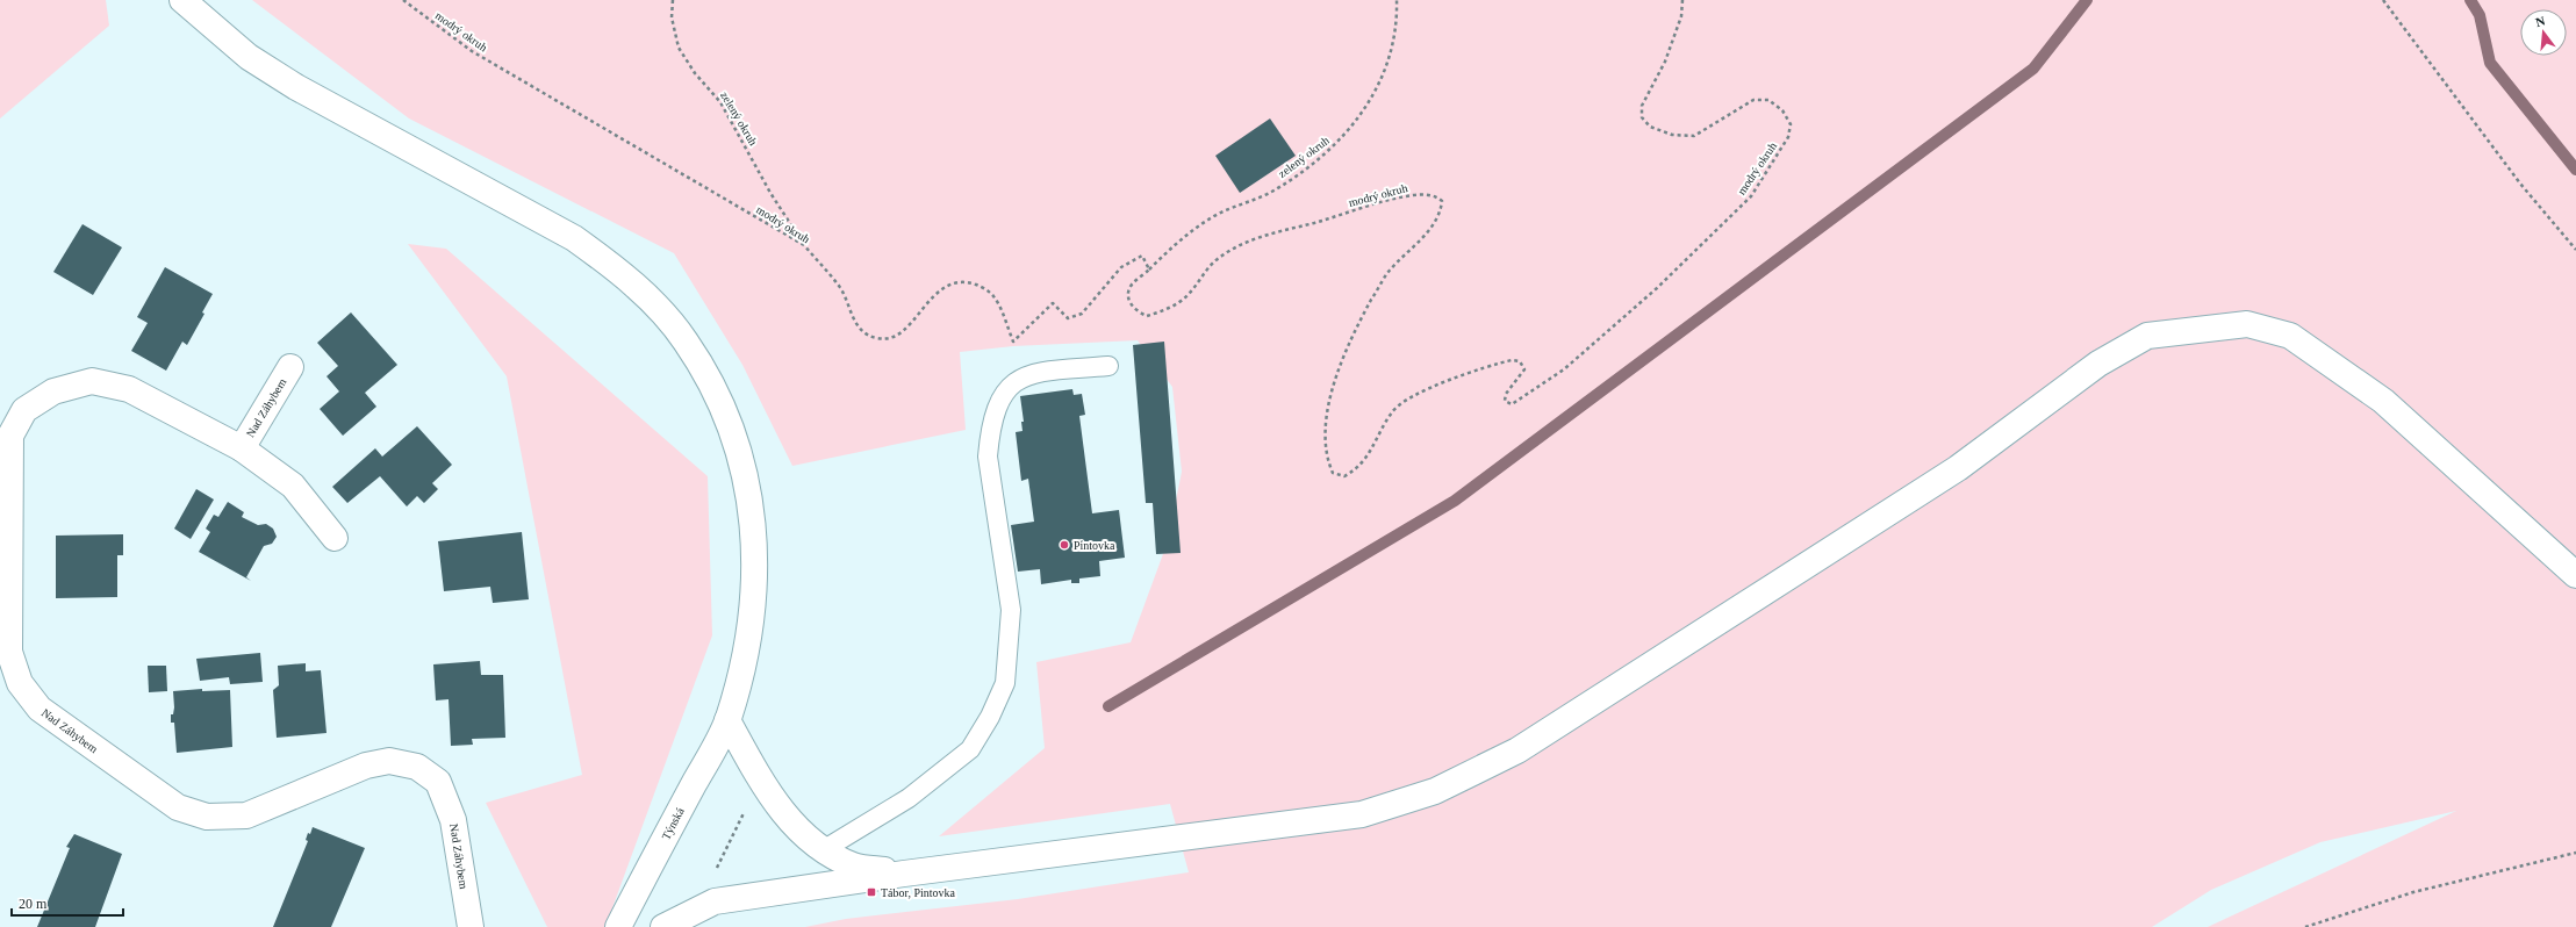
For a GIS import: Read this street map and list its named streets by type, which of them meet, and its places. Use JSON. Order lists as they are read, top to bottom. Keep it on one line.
{"streets":{"street":["Nad Záhybem","Týnská"],"path":["modrý okruh","zelený okruh"]},"crossings":[["modrý okruh","zelený okruh"]],"places":{"other":["Pintovka"],"transit":["Tábor, Pintovka"]},"scale_bar":"20 m","north":"top"}
